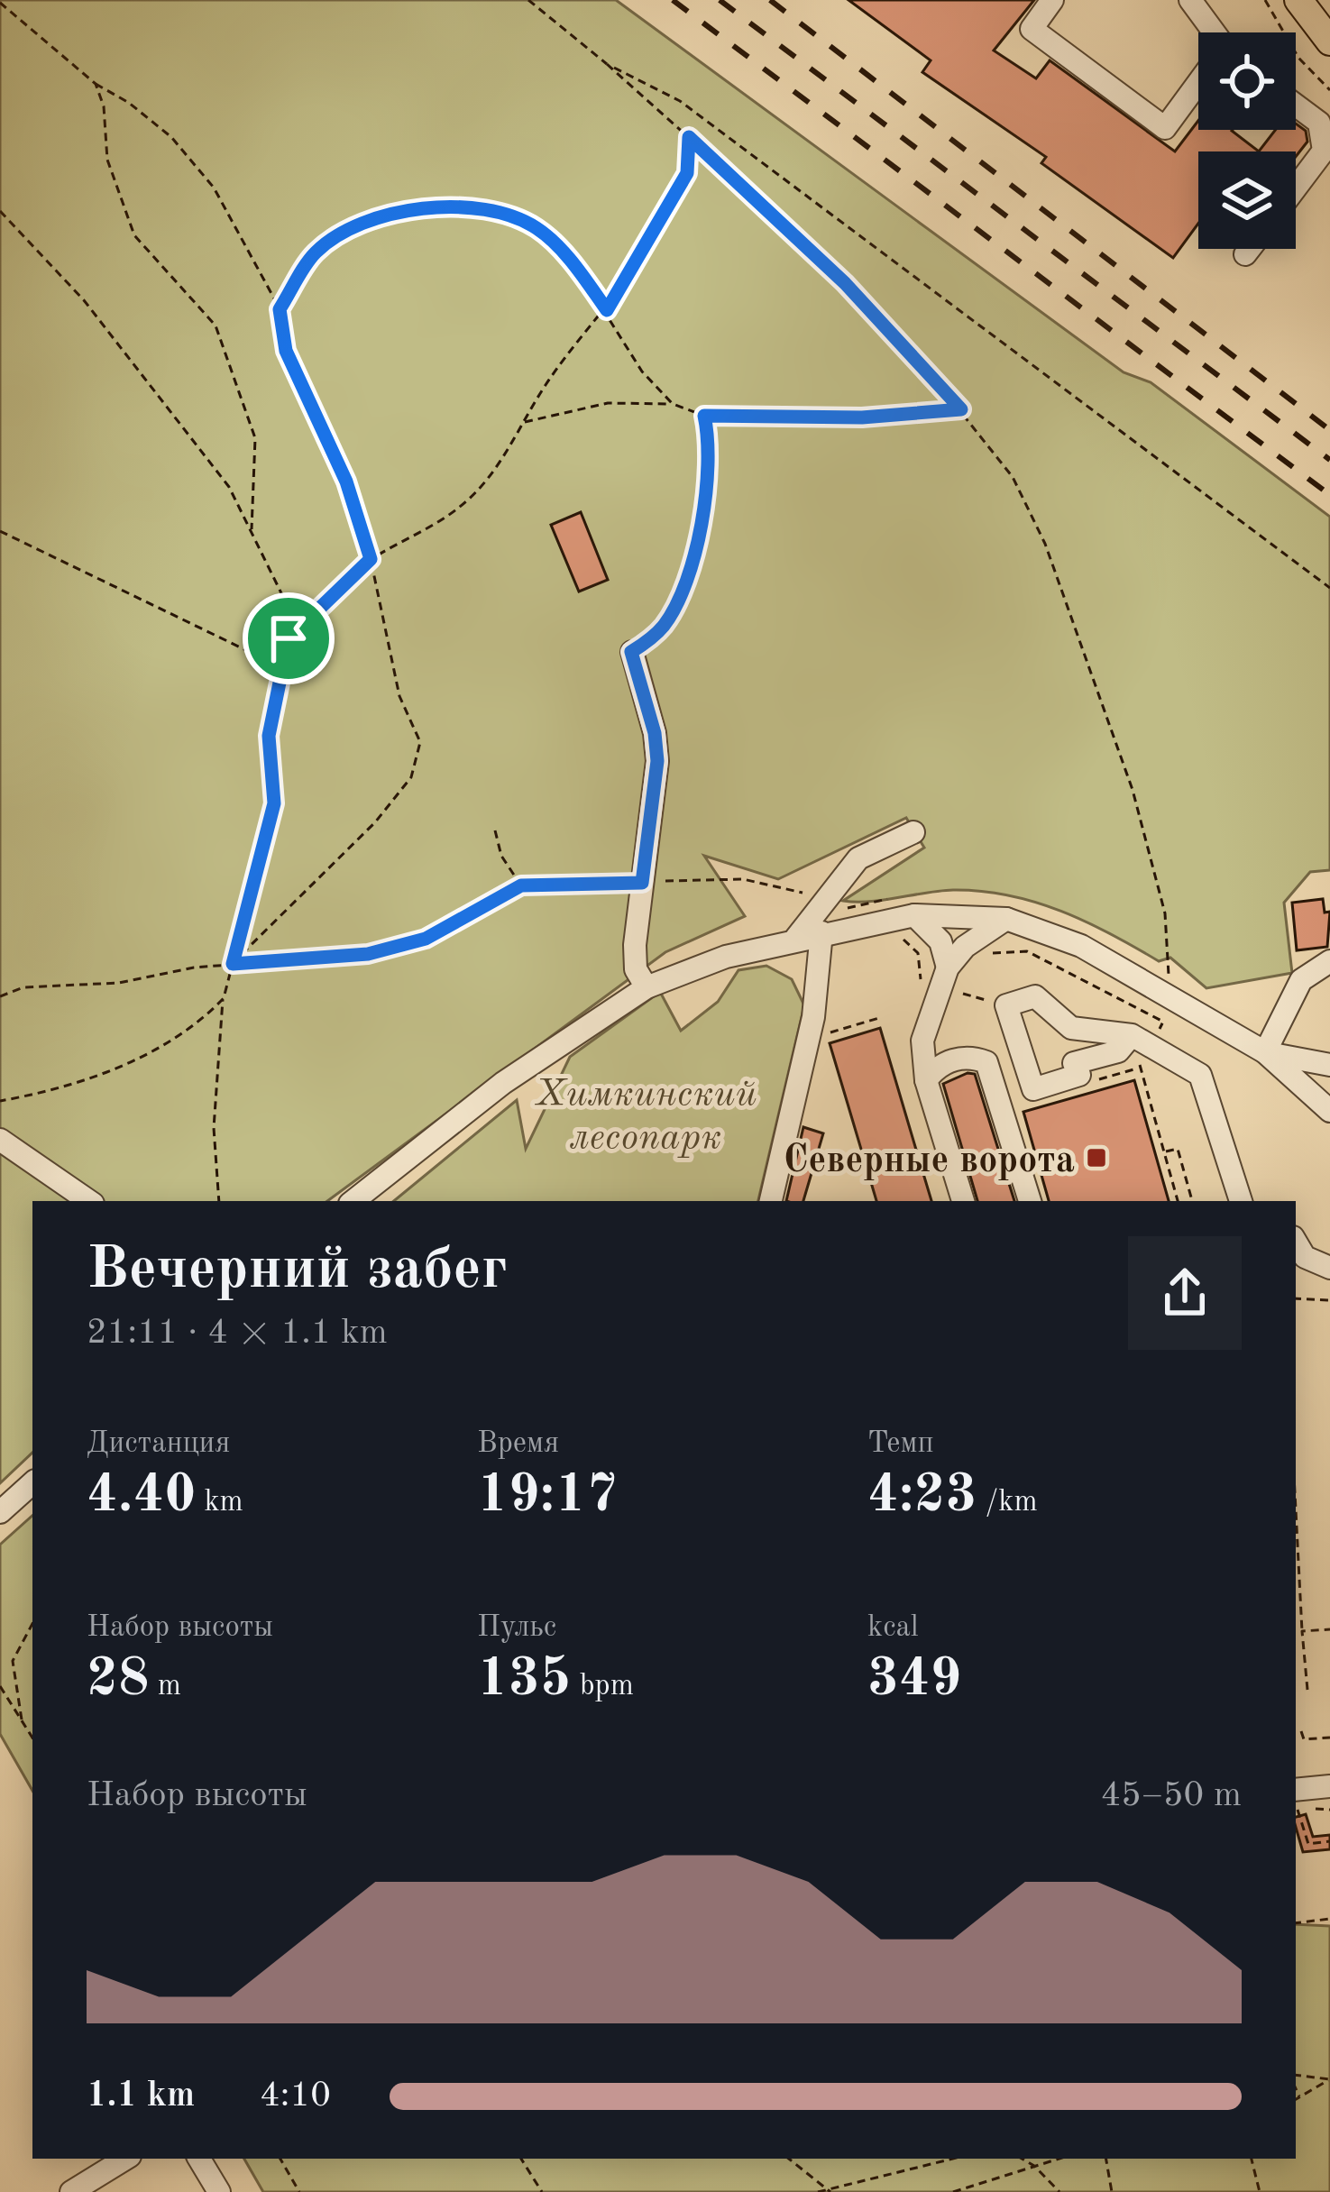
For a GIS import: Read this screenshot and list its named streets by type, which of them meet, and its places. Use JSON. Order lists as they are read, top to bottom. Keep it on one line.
{"parks":["Химкинский лесопарк"],"places":{"transit":["Северные ворота"]},"page":{"heading":["Вечерний забег","21:11 · 4 × 1.1 km"],"stats":[["Дистанция","4.40 km"],["Время","19:17"],["Темп","4:23 /km"],["Набор высоты","28 m"],["Пульс","135 bpm"],["kcal","349"]],"chart":["Набор высоты","45–50 m"],"list":[{"name":"1.1 km","note":"4:10"}]}}
